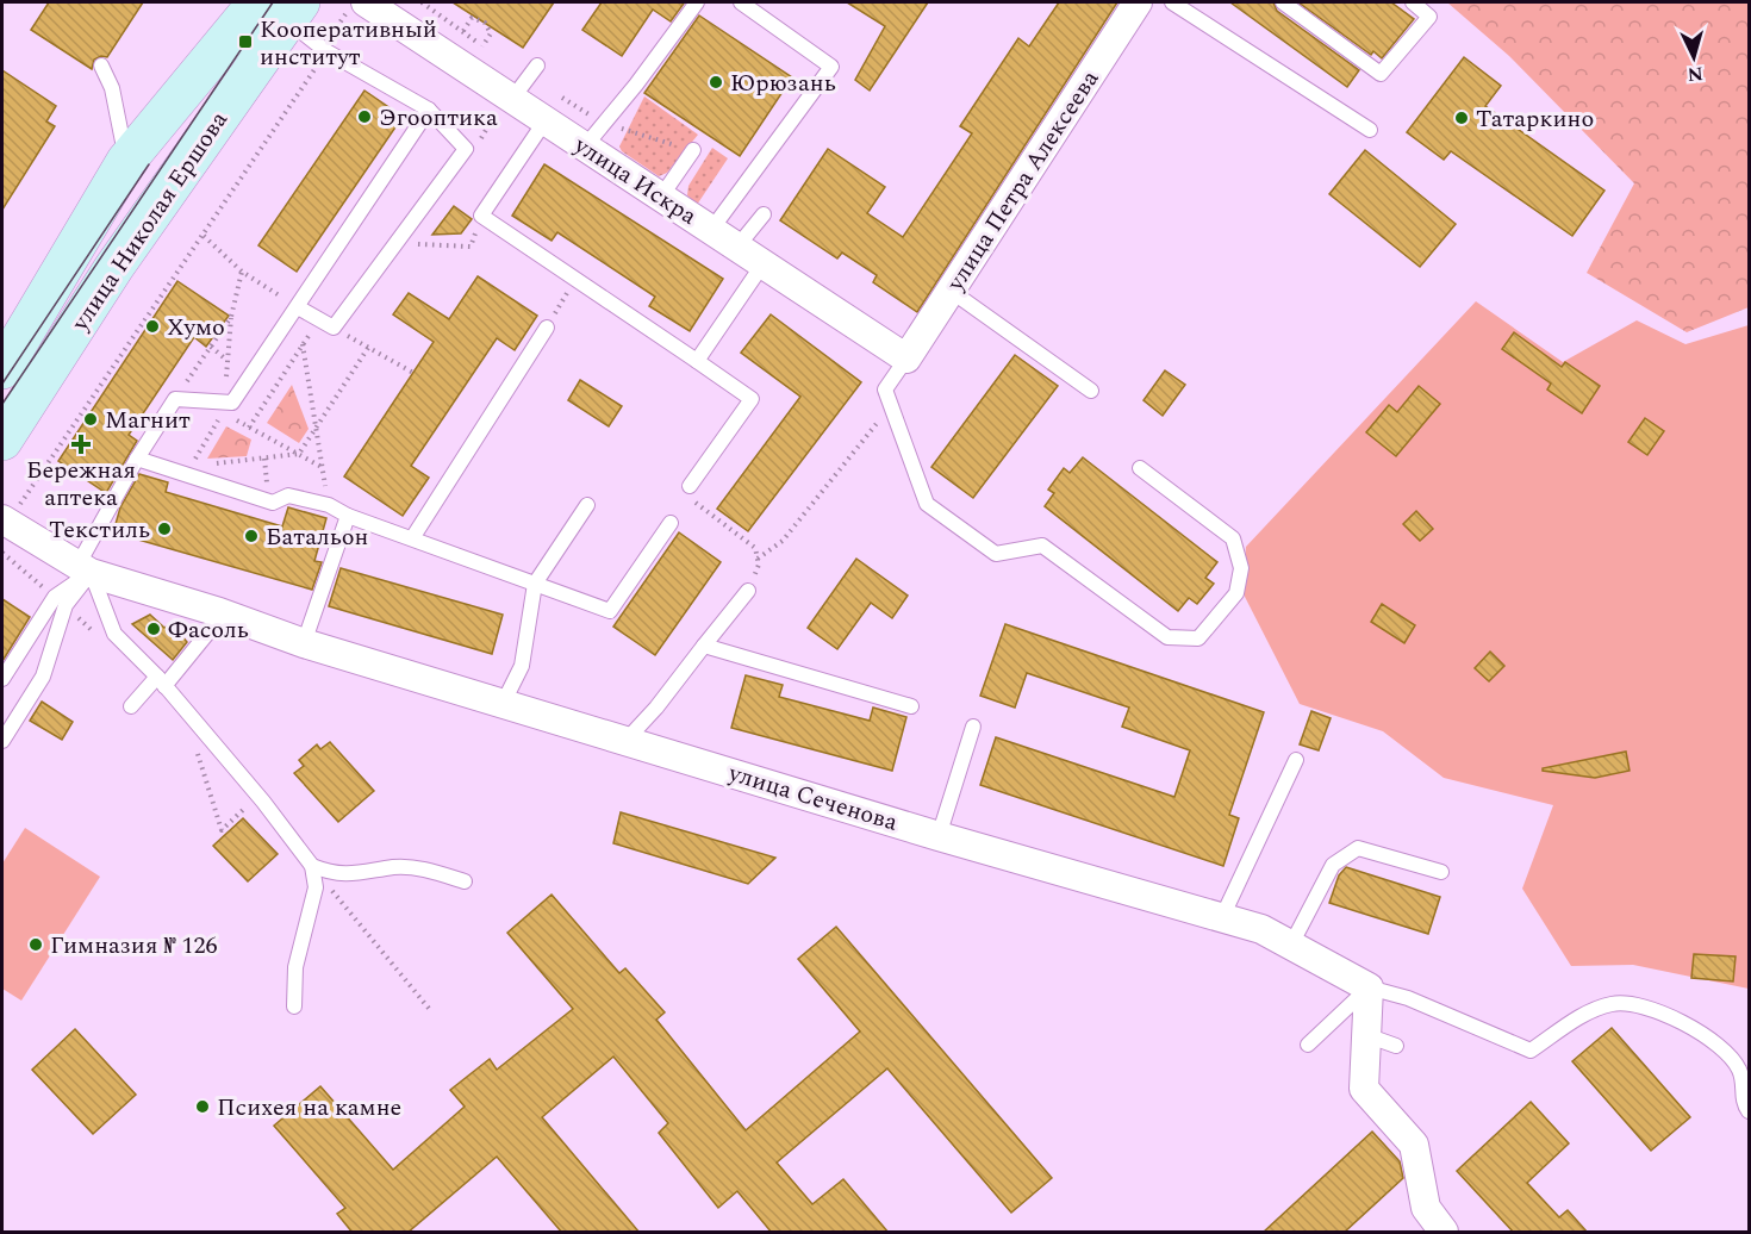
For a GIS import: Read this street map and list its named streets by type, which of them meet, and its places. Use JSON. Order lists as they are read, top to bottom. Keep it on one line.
{"streets":{"main road":["улица Николая Ершова"],"street":["улица Искра","улица Петра Алексеева","улица Сеченова"]},"crossings":[["улица Искра","улица Петра Алексеева"]],"places":{"transit":["Кооперативный институт"],"other":["Юрюзань","Эгооптика","Татаркино","Хумо","Магнит","Текстиль","Батальон","Фасоль","Гимназия № 126","Психея на камне"],"health":["Бережная аптека"]},"north":"bottom"}
